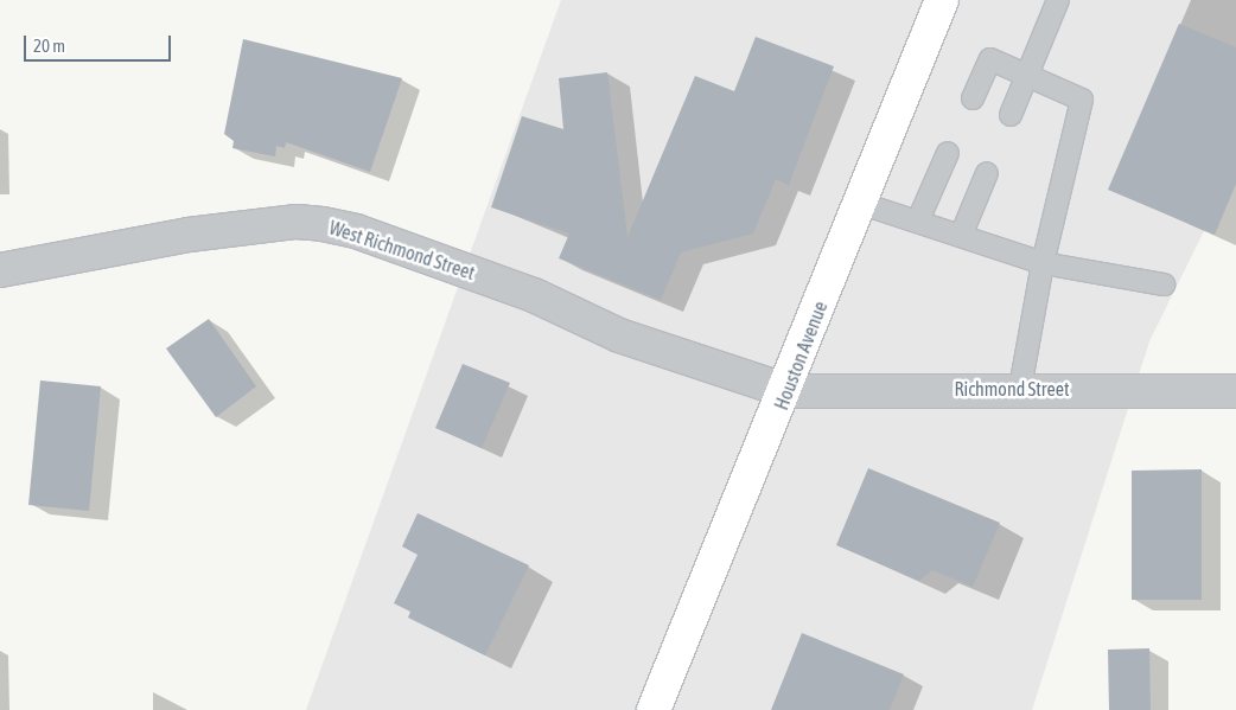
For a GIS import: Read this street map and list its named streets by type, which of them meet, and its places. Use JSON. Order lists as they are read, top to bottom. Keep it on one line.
{"streets":{"street":["West Richmond Street","Houston Avenue","Richmond Street"]},"crossings":[["West Richmond Street","Houston Avenue"],["West Richmond Street","Richmond Street"],["Houston Avenue","Richmond Street"]],"scale_bar":"20 m"}
